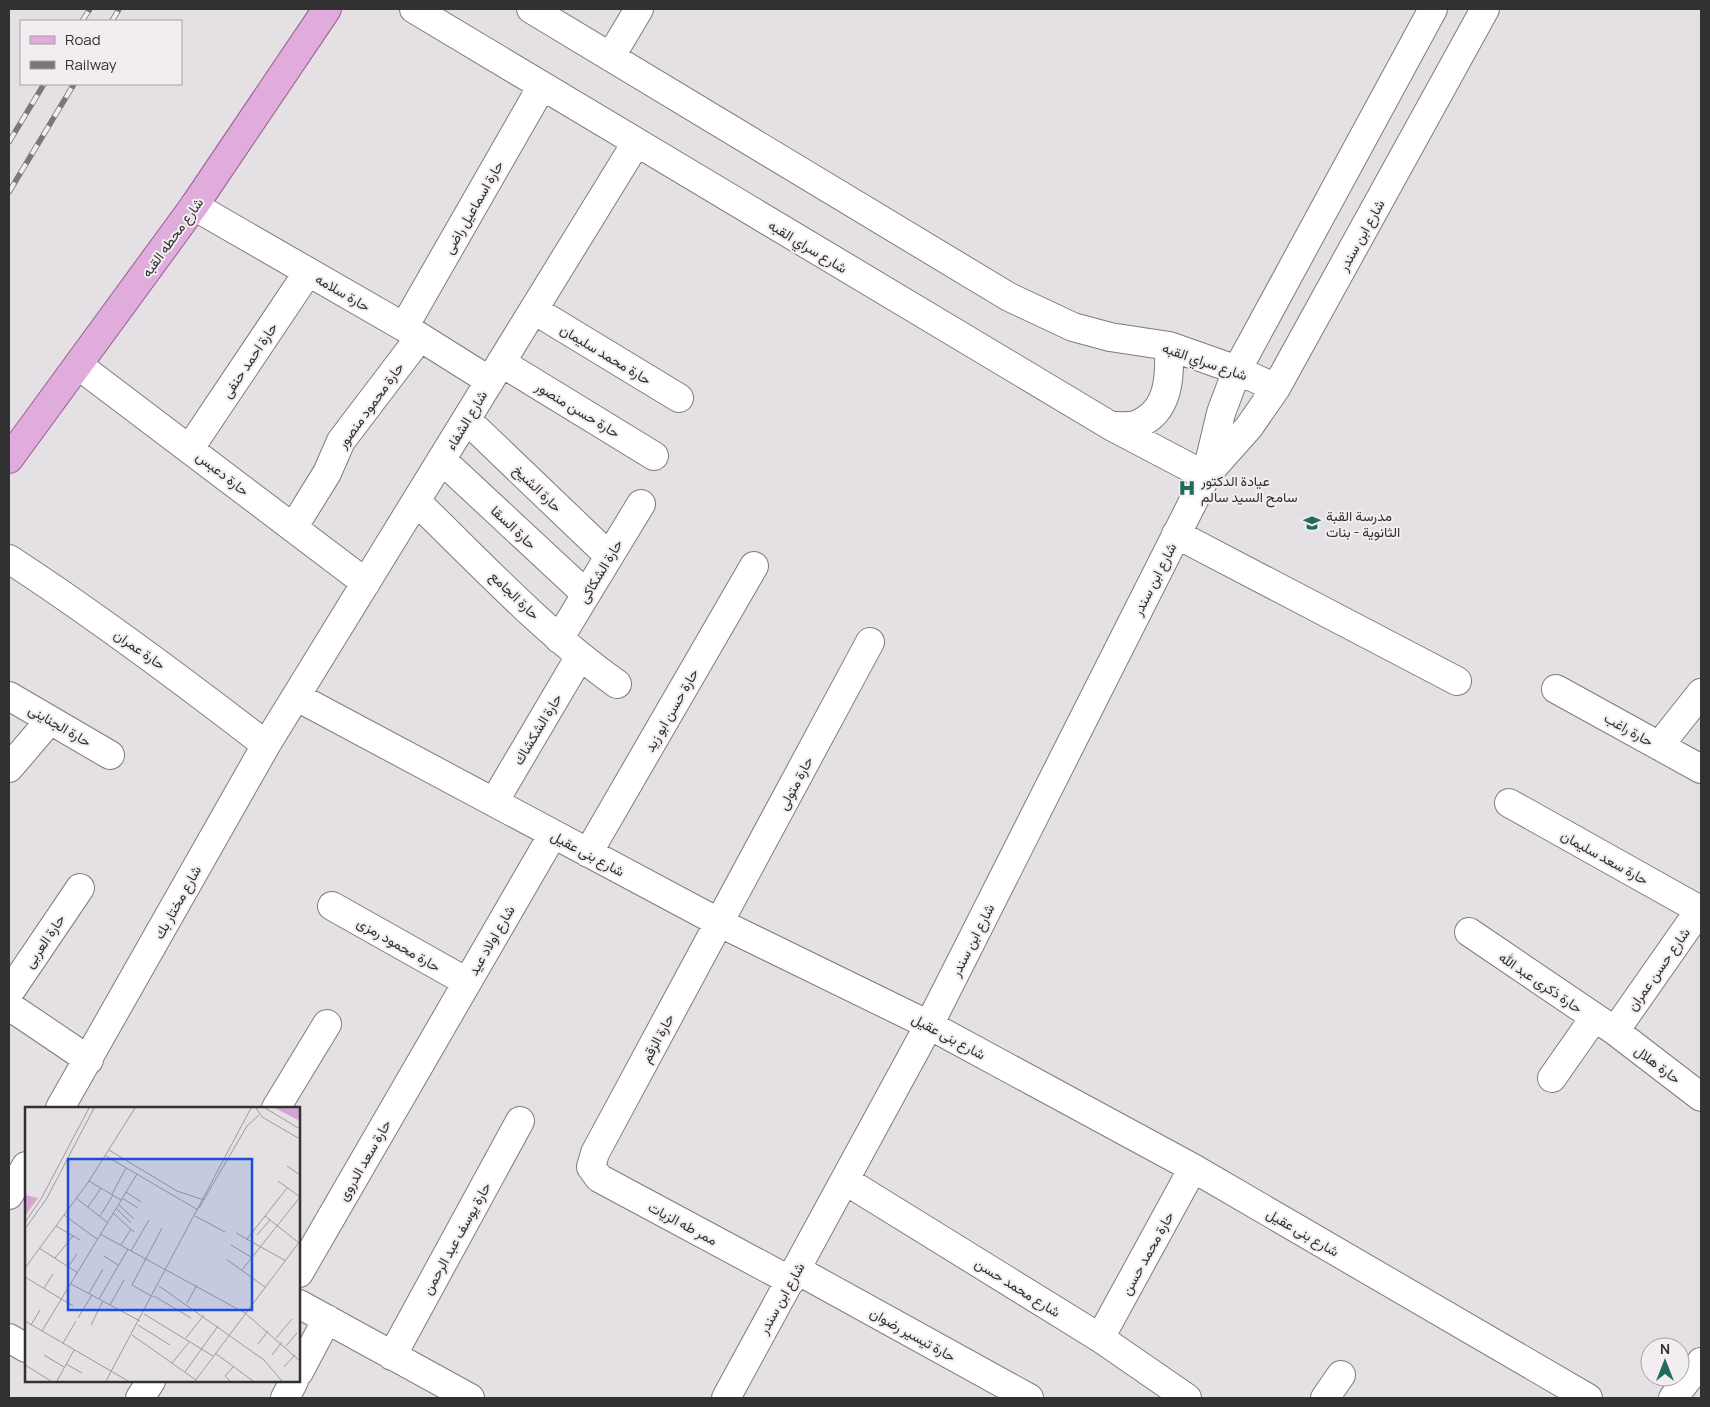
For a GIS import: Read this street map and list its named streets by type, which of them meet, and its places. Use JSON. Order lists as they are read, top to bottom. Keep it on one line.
{"streets":{"main road":["شارع محطه القبه"],"street":["حارة اسماعيل راضى","شارع ابن سندر","شارع سراي القبه","حارة سلامه","حارة محمد سليمان","حارة احمد حنفى","حارة محمود منصور","حارة حسن منصور","شارع الشفاء","حارة دعبس","حارة الشيخ","حارة السقا","حارة الشكاكى","حارة الجامع","حارة عمران","حارة حسن ابو زيد","حارة الجناينى","حارة الشكشاك","حارة راغب","حارة متولى","شارع بنى عقيل","حارة سعد سليمان","شارع مختار بك","شارع اولاد عيد","حارة العربى","حارة محمود رمزى","شارع حسن عمران","حارة ذكرى عبد الله","حارة الزقم","حارة هلال","حارة سعد الدروى","ممر طه الزيات","حارة يوسف عبد الرحمن","حارة محمد حسن","شارع محمد حسن","حارة تيسير رضوان"]},"crossings":[["حارة اسماعيل راضى","شارع سراي القبه"],["حارة اسماعيل راضى","حارة سلامه"],["حارة اسماعيل راضى","حارة محمود منصور"],["شارع ابن سندر","شارع سراي القبه"],["شارع ابن سندر","شارع بنى عقيل"],["شارع ابن سندر","ممر طه الزيات"],["شارع ابن سندر","شارع محمد حسن"],["شارع ابن سندر","حارة تيسير رضوان"],["شارع محطه القبه","حارة سلامه"],["شارع محطه القبه","حارة دعبس"],["شارع سراي القبه","شارع الشفاء"],["حارة سلامه","حارة احمد حنفى"],["حارة سلامه","حارة محمود منصور"],["حارة سلامه","حارة حسن منصور"],["حارة سلامه","شارع الشفاء"],["حارة محمد سليمان","شارع الشفاء"],["حارة احمد حنفى","حارة دعبس"],["حارة محمود منصور","حارة دعبس"],["حارة حسن منصور","شارع الشفاء"],["شارع الشفاء","حارة دعبس"],["شارع الشفاء","حارة الشيخ"],["شارع الشفاء","حارة السقا"],["شارع الشفاء","حارة الجامع"],["شارع الشفاء","شارع بنى عقيل"],["شارع الشفاء","شارع مختار بك"],["حارة الشيخ","حارة الشكاكى"],["حارة السقا","حارة الشكاكى"],["حارة الشكاكى","حارة الجامع"],["حارة الجامع","حارة الشكشاك"],["حارة عمران","شارع مختار بك"],["حارة حسن ابو زيد","شارع بنى عقيل"],["حارة الشكشاك","شارع بنى عقيل"],["حارة متولى","شارع بنى عقيل"],["حارة متولى","حارة الزقم"],["شارع بنى عقيل","شارع مختار بك"],["شارع بنى عقيل","شارع اولاد عيد"],["شارع بنى عقيل","حارة الزقم"],["شارع بنى عقيل","حارة محمد حسن"],["حارة سعد سليمان","شارع حسن عمران"],["شارع اولاد عيد","حارة محمود رمزى"],["شارع اولاد عيد","حارة سعد الدروى"],["شارع حسن عمران","حارة ذكرى عبد الله"],["شارع حسن عمران","حارة هلال"],["حارة ذكرى عبد الله","حارة هلال"],["حارة الزقم","ممر طه الزيات"],["ممر طه الزيات","حارة تيسير رضوان"],["حارة محمد حسن","شارع محمد حسن"]],"places":{"hospital":["عيادة الدكتور سامح السيد سالم"],"school or university":["مدرسة القبة الثانوية - بنات"]},"legend":["Road","Railway"],"north":"top"}
